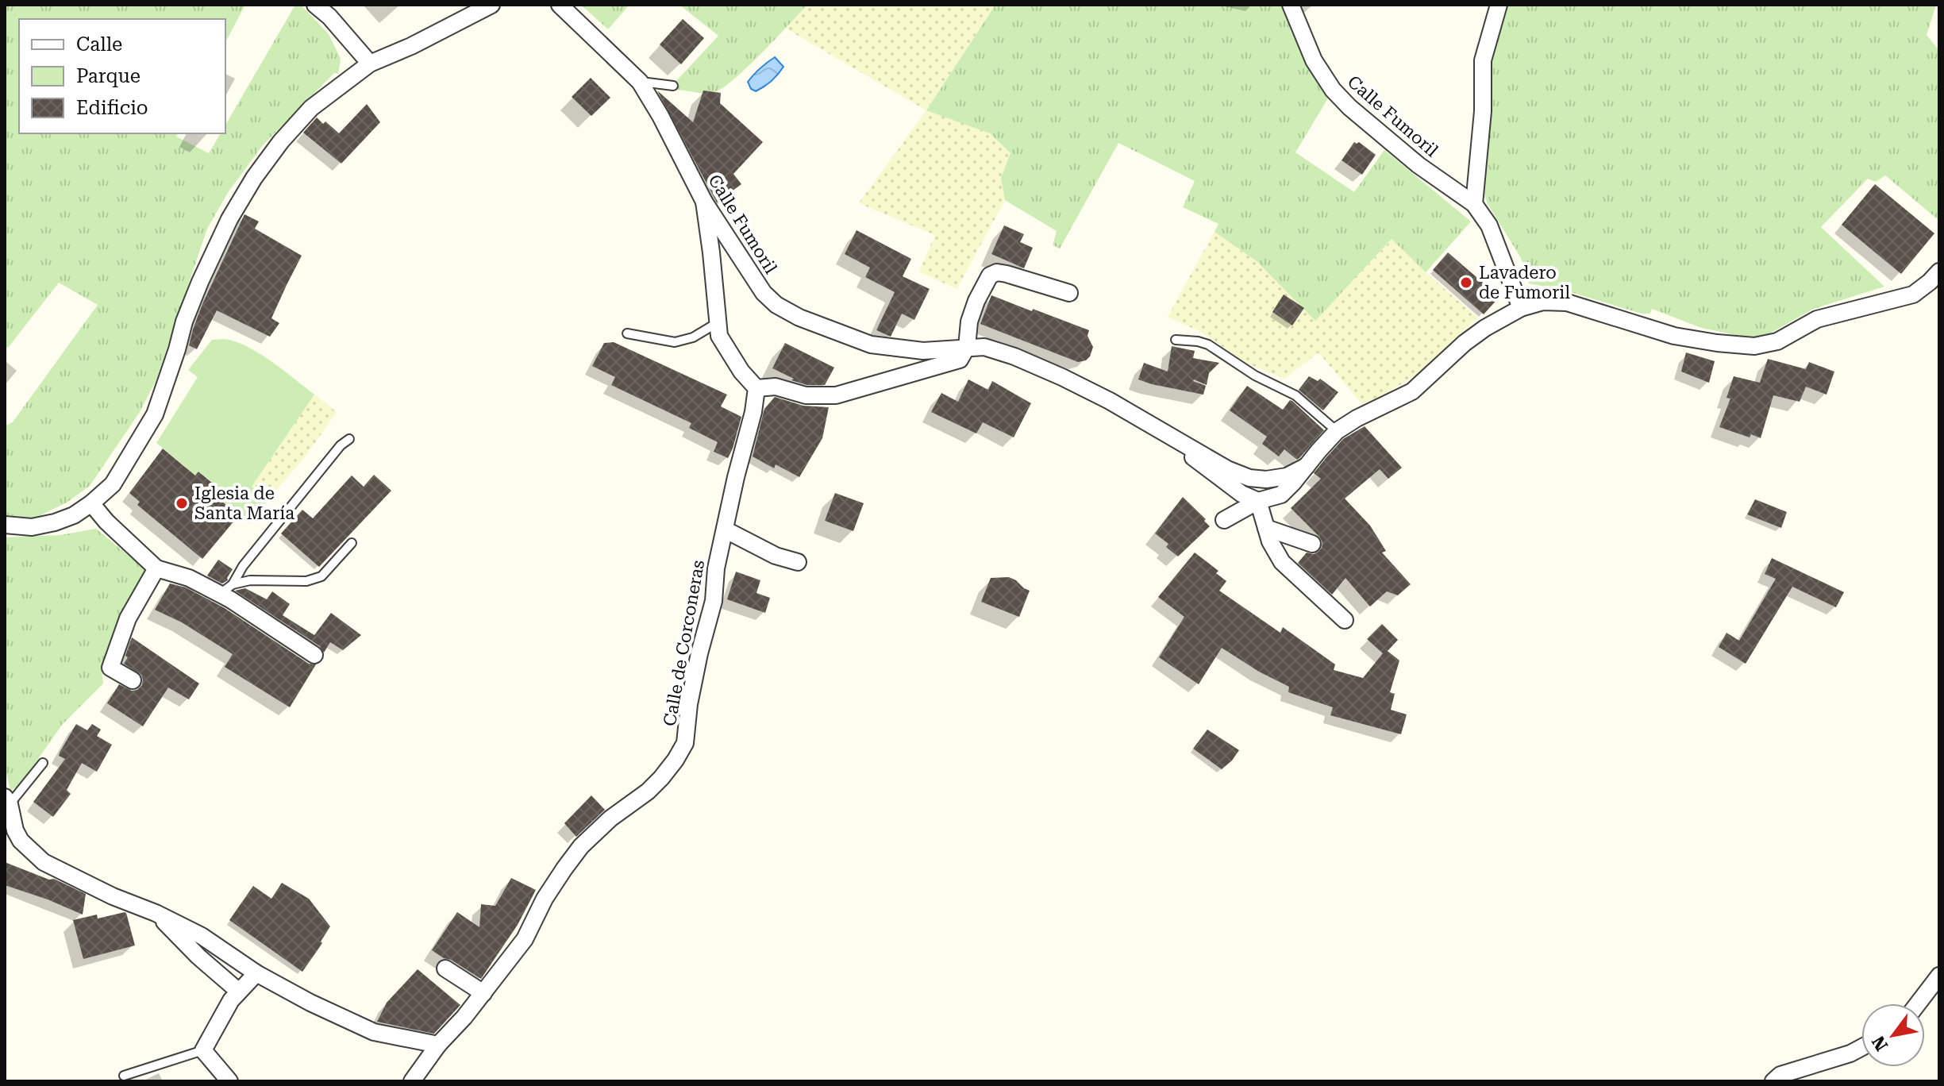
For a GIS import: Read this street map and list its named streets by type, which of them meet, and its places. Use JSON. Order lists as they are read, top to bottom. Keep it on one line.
{"streets":{"street":["Calle Fumoril","Calle de Corconeras"]},"places":["Lavadero de Fumoril","Iglesia de Santa María"],"legend":["Calle","Parque","Edificio"],"north":"bottom left"}
